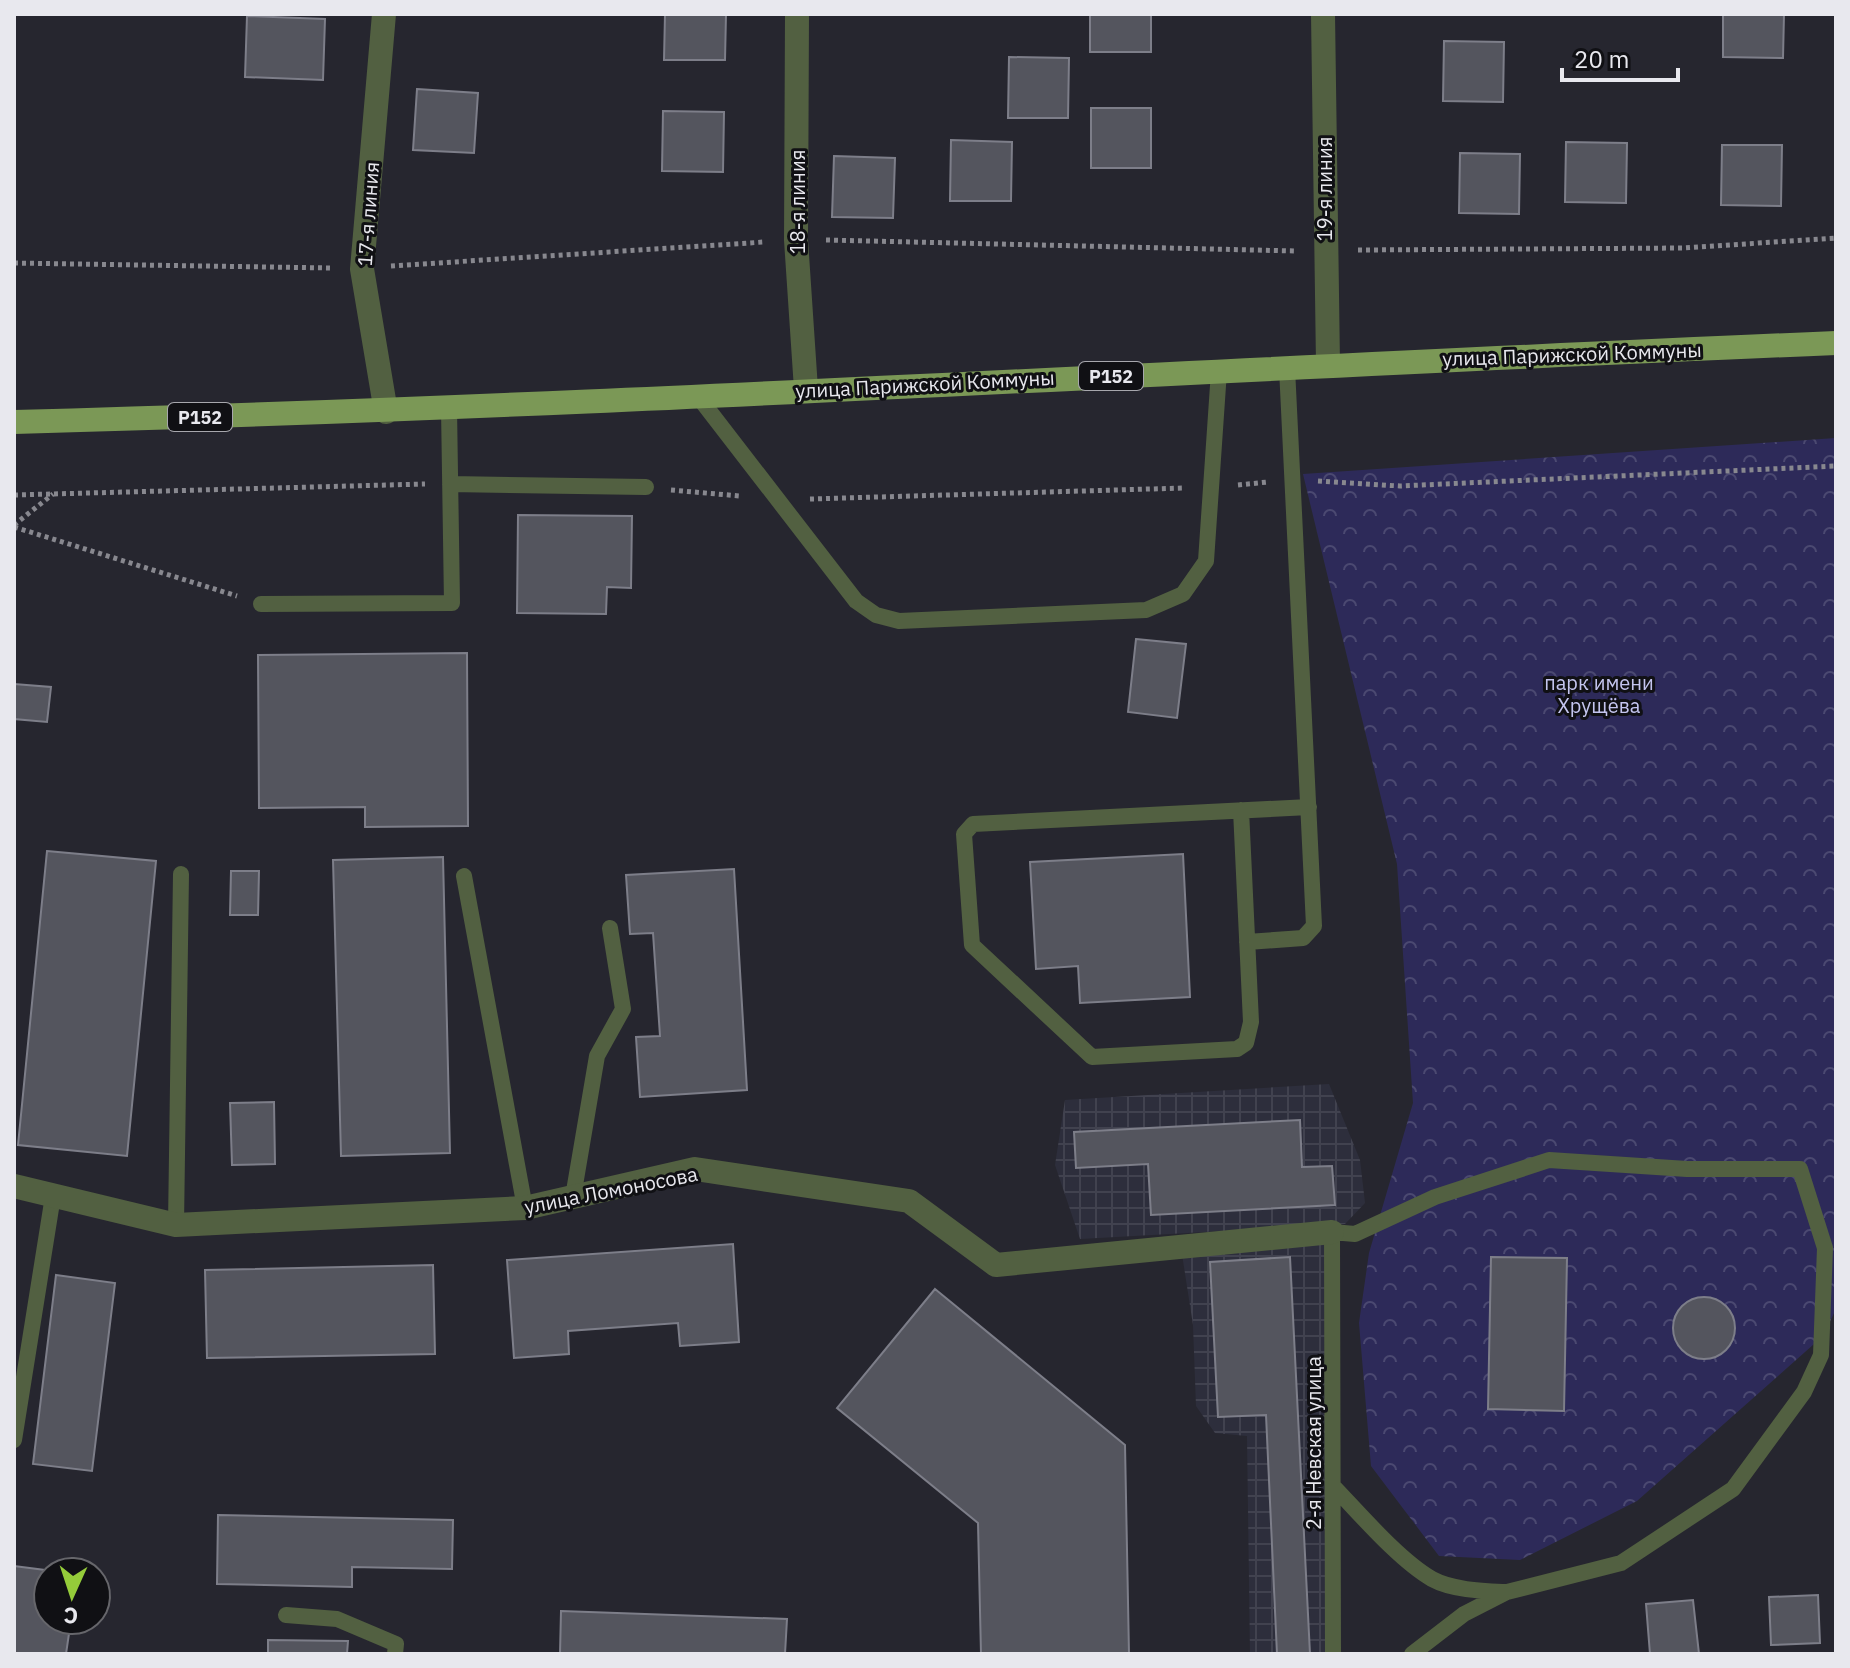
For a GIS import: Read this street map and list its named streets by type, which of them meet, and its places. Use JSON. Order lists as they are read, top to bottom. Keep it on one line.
{"streets":{"main road":["улица Парижской Коммуны","Р152"],"street":["19-я линия","18-я линия","17-я линия","улица Ломоносова"],"lane":["2-я Невская улица"]},"crossings":[["19-я линия","улица Парижской Коммуны"],["18-я линия","улица Парижской Коммуны"],["17-я линия","улица Парижской Коммуны"],["улица Ломоносова","2-я Невская улица"]],"parks":["парк имени Хрущёва"],"scale_bar":"20 m","north":"bottom"}
